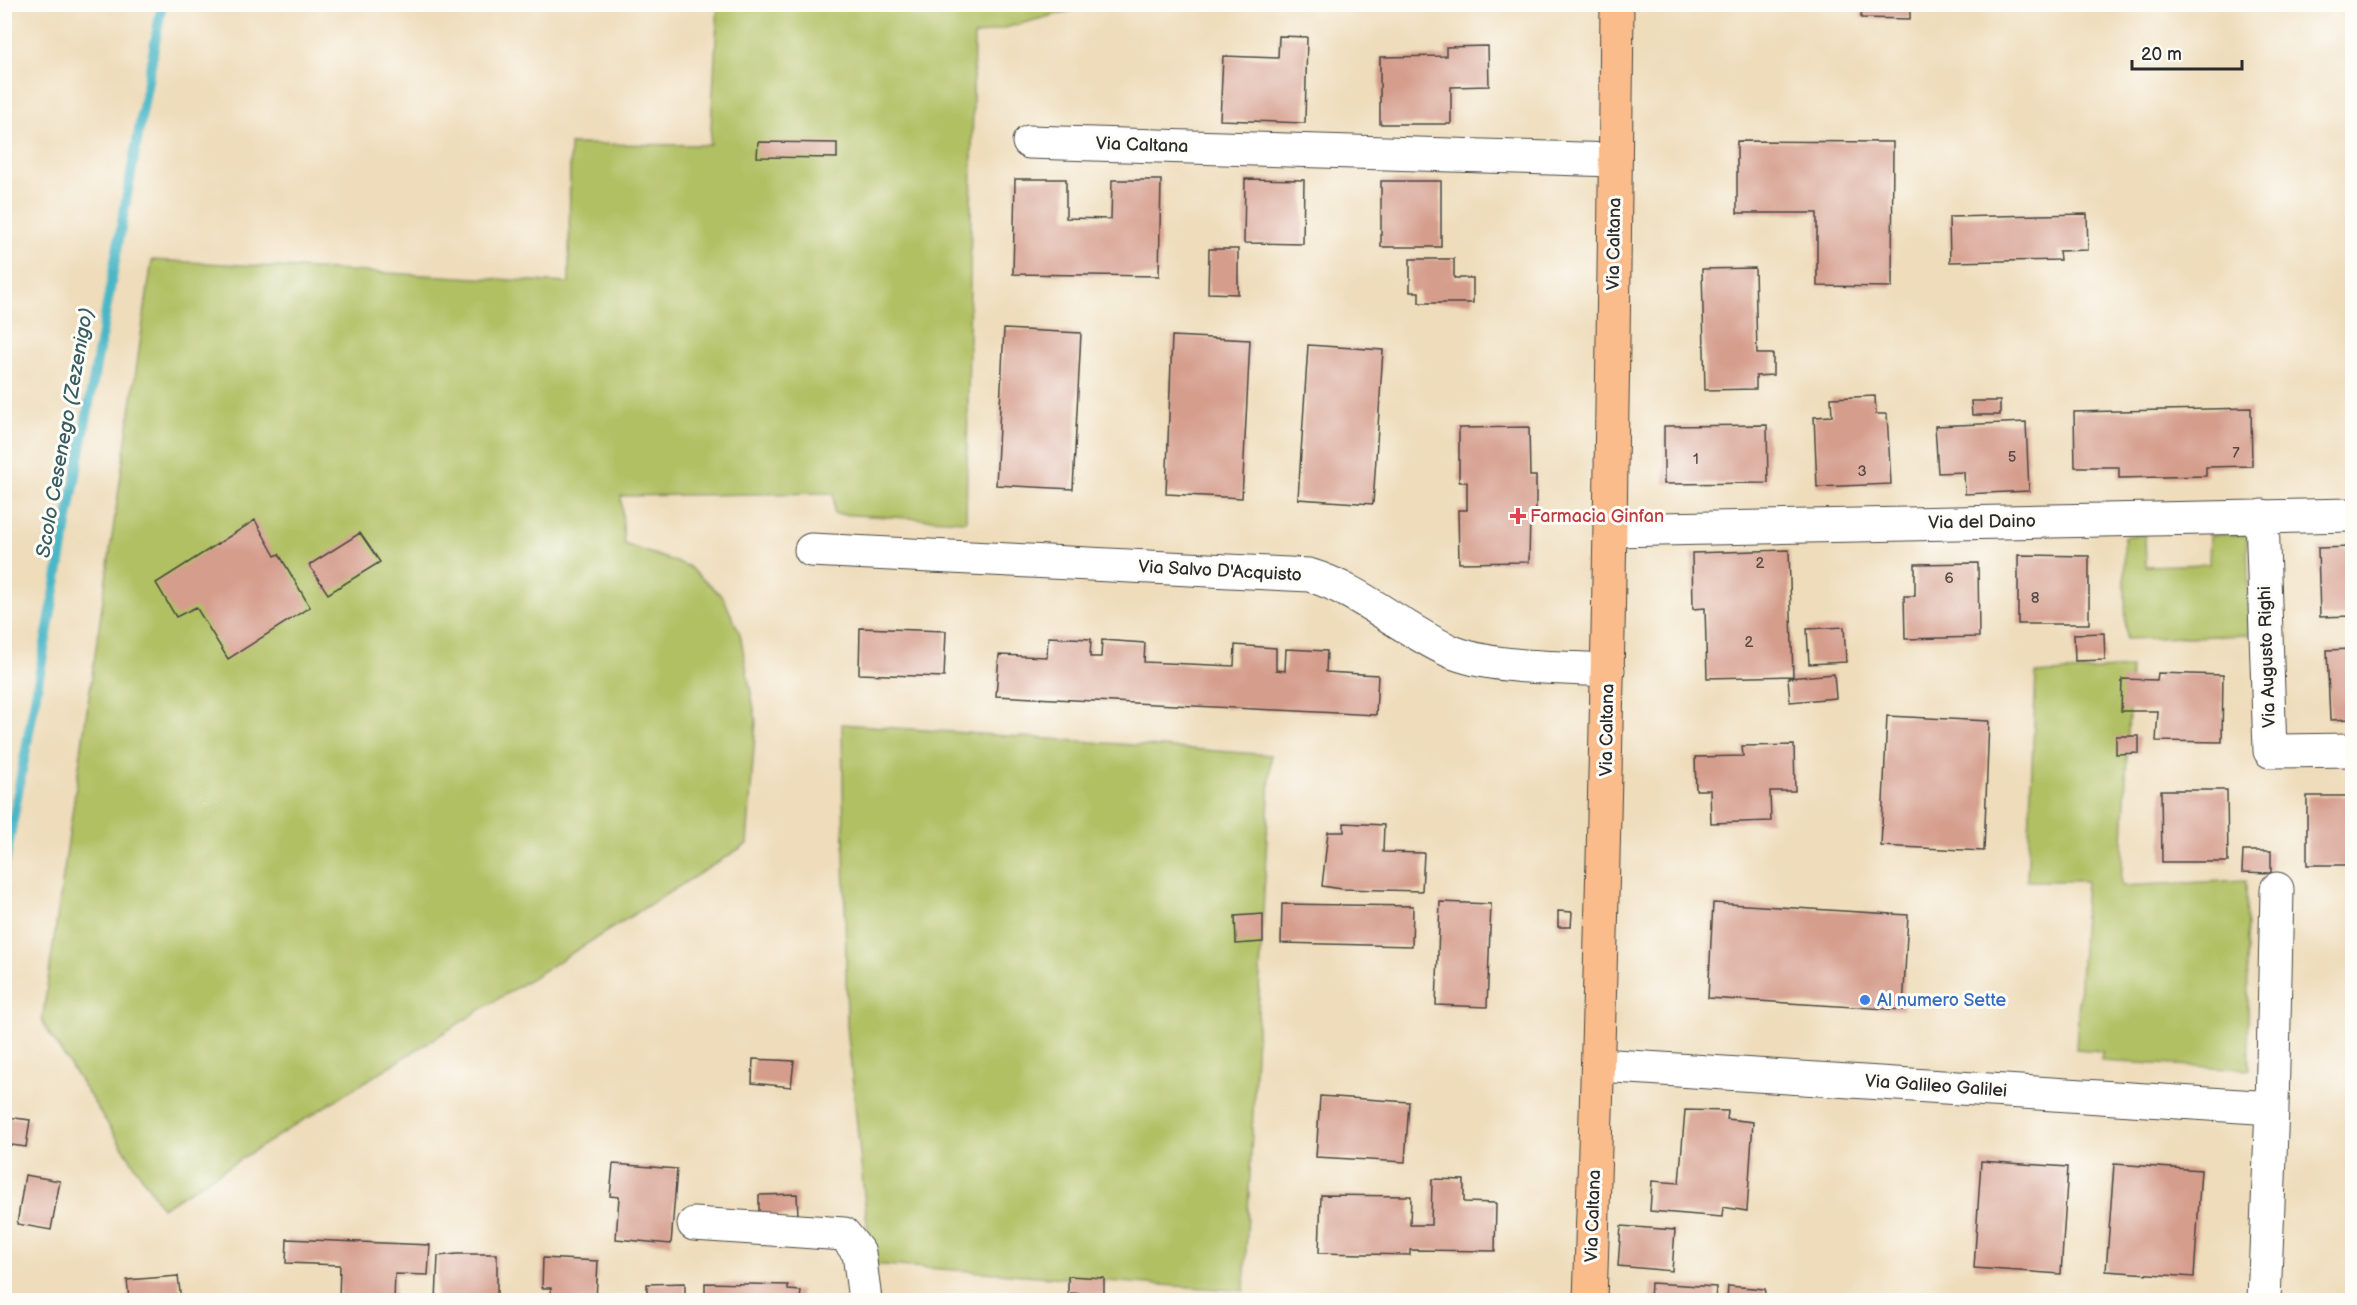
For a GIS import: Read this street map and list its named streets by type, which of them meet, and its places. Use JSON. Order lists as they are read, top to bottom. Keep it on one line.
{"streets":{"main road":["Via Caltana"],"street":["Via del Daino","Via Salvo D'Acquisto","Via Augusto Righi","Via Galileo Galilei"]},"crossings":[["Via Caltana","Via del Daino"],["Via Caltana","Via Salvo D'Acquisto"],["Via Caltana","Via Galileo Galilei"],["Via del Daino","Via Augusto Righi"]],"water":["Scolo Cesenego (Zezenigo)"],"places":{"health":["Farmacia Ginfan"],"other":["Al numero Sette"]},"house_numbers":["7","5","1","3","2","6","8","2"],"scale_bar":"20 m"}
